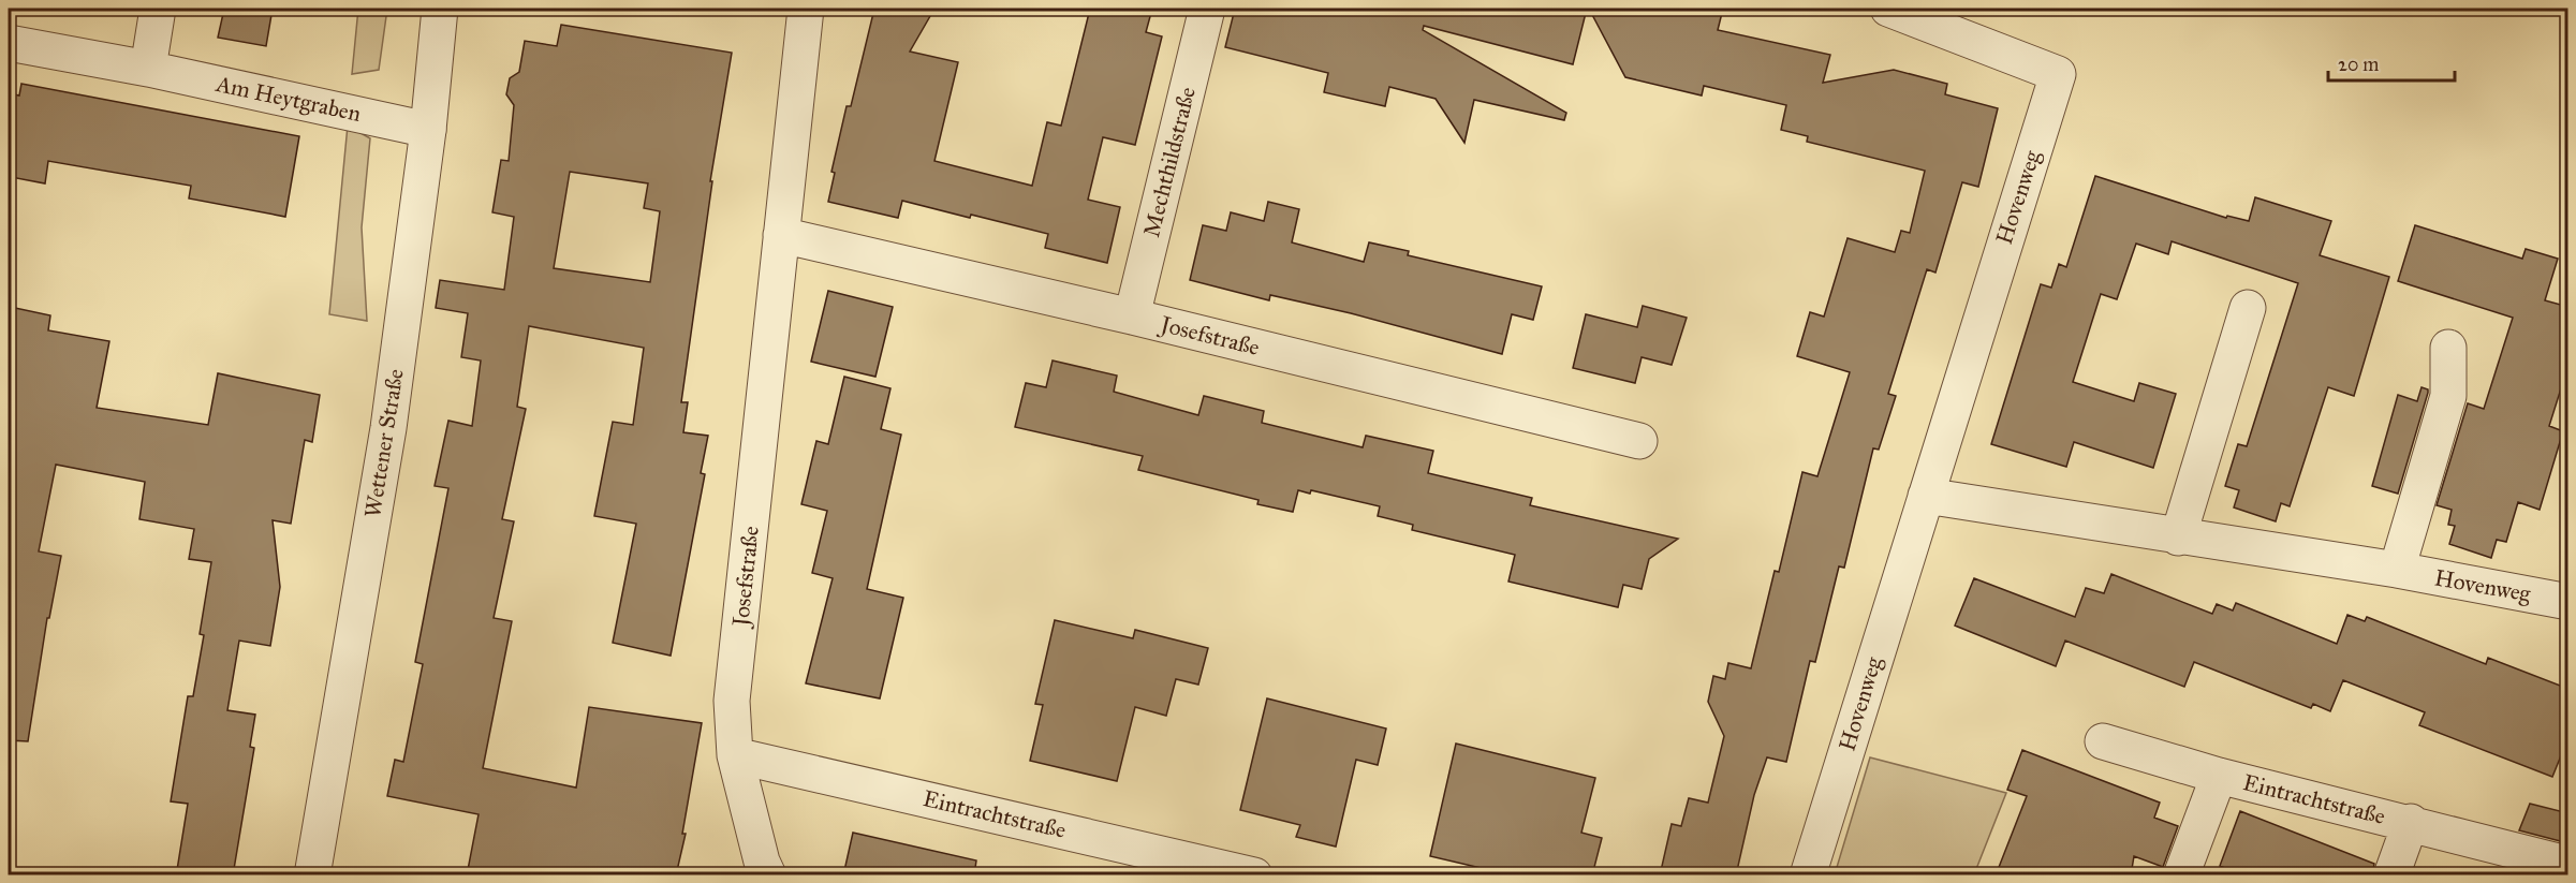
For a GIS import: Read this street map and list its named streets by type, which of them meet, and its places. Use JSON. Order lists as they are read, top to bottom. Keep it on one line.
{"streets":{"street":["Am Heytgraben","Mechthildstraße","Hovenweg","Josefstraße","Wettener Straße","Eintrachtstraße"]},"crossings":[["Am Heytgraben","Wettener Straße"],["Mechthildstraße","Josefstraße"],["Josefstraße","Eintrachtstraße"]],"scale_bar":"20 m"}
